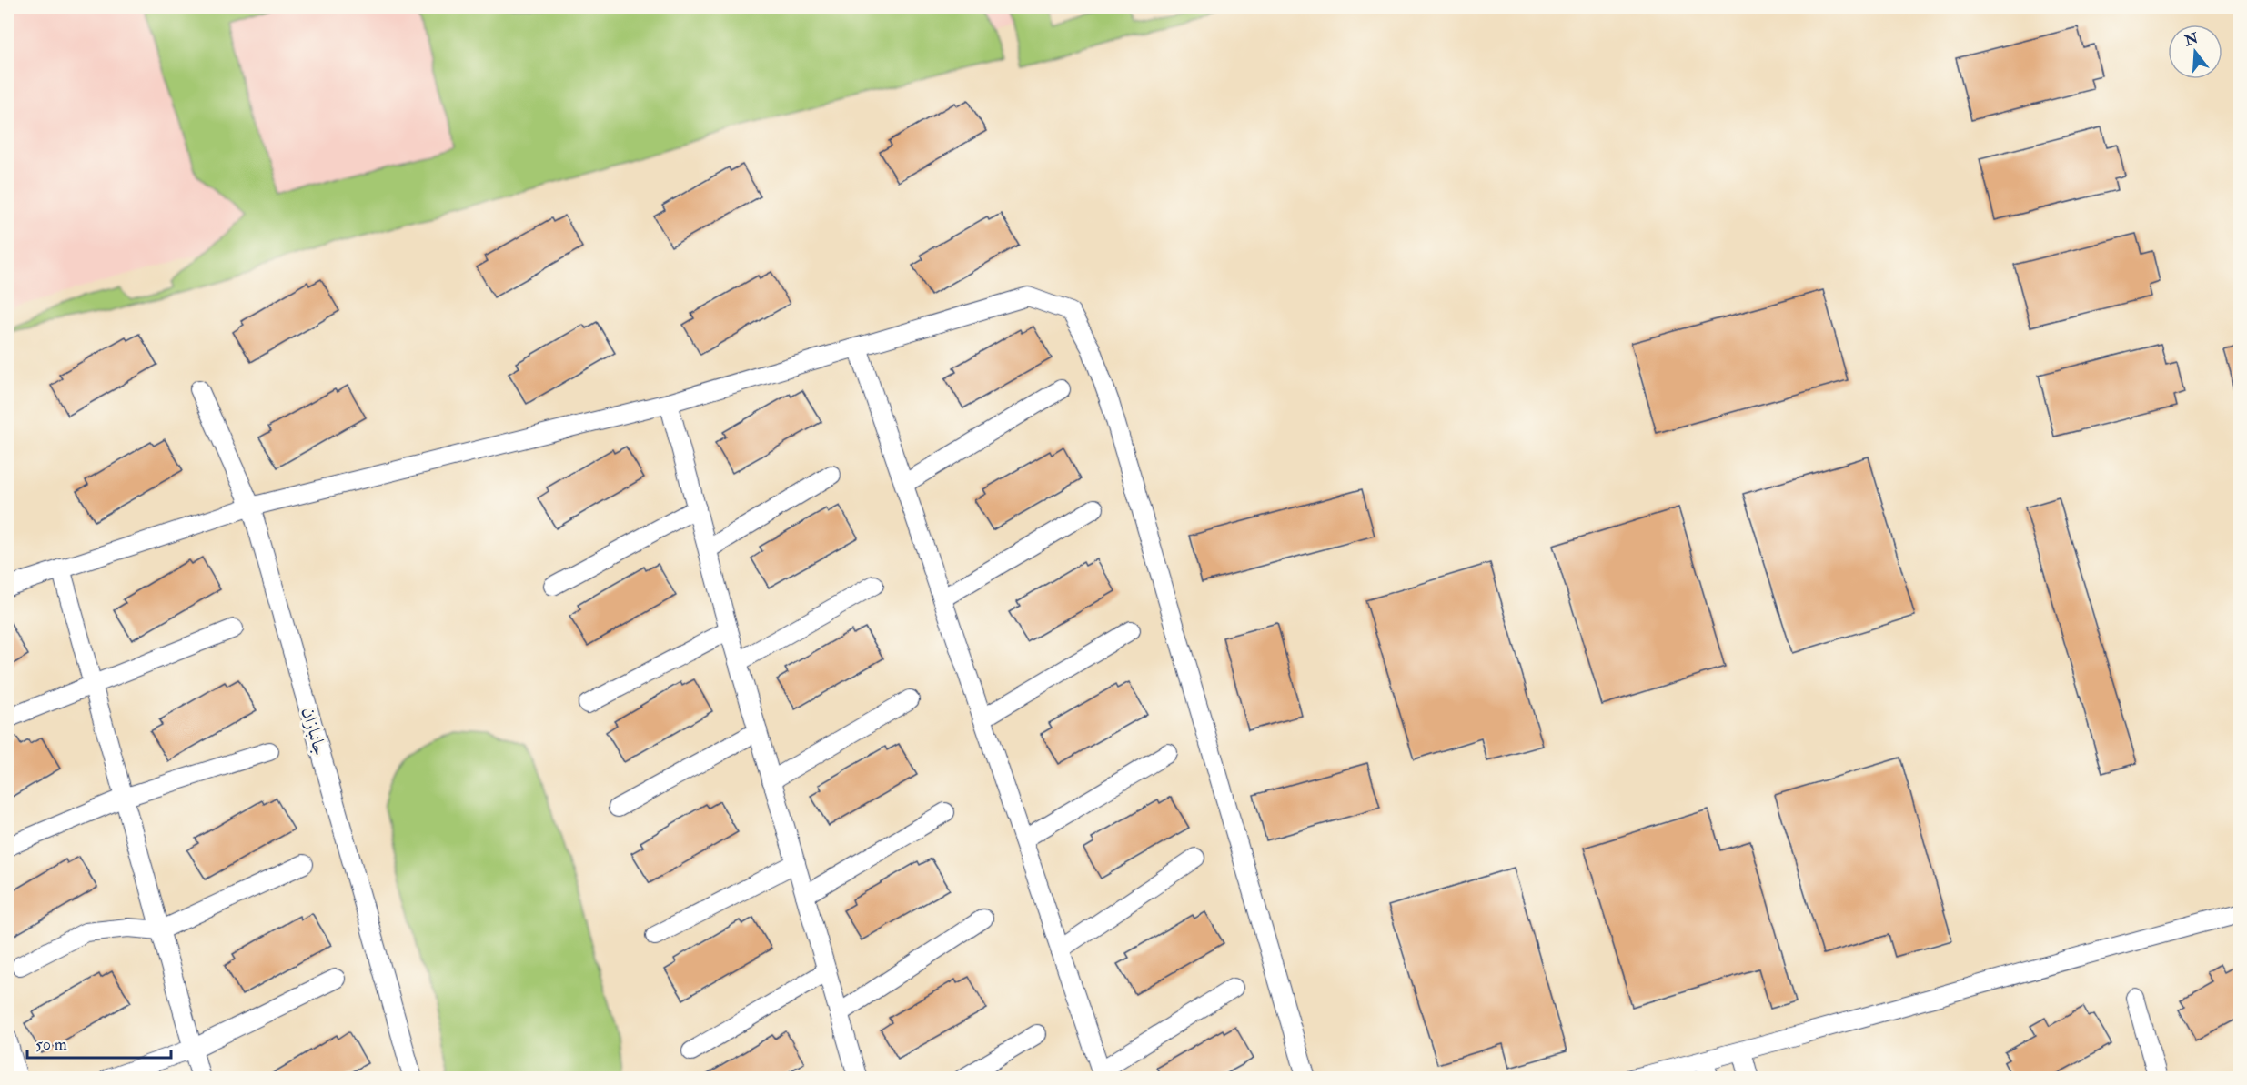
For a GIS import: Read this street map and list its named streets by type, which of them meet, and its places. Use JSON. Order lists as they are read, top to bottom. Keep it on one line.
{"streets":{"street":["جانبازان"]},"scale_bar":"50 m","north":"top"}
